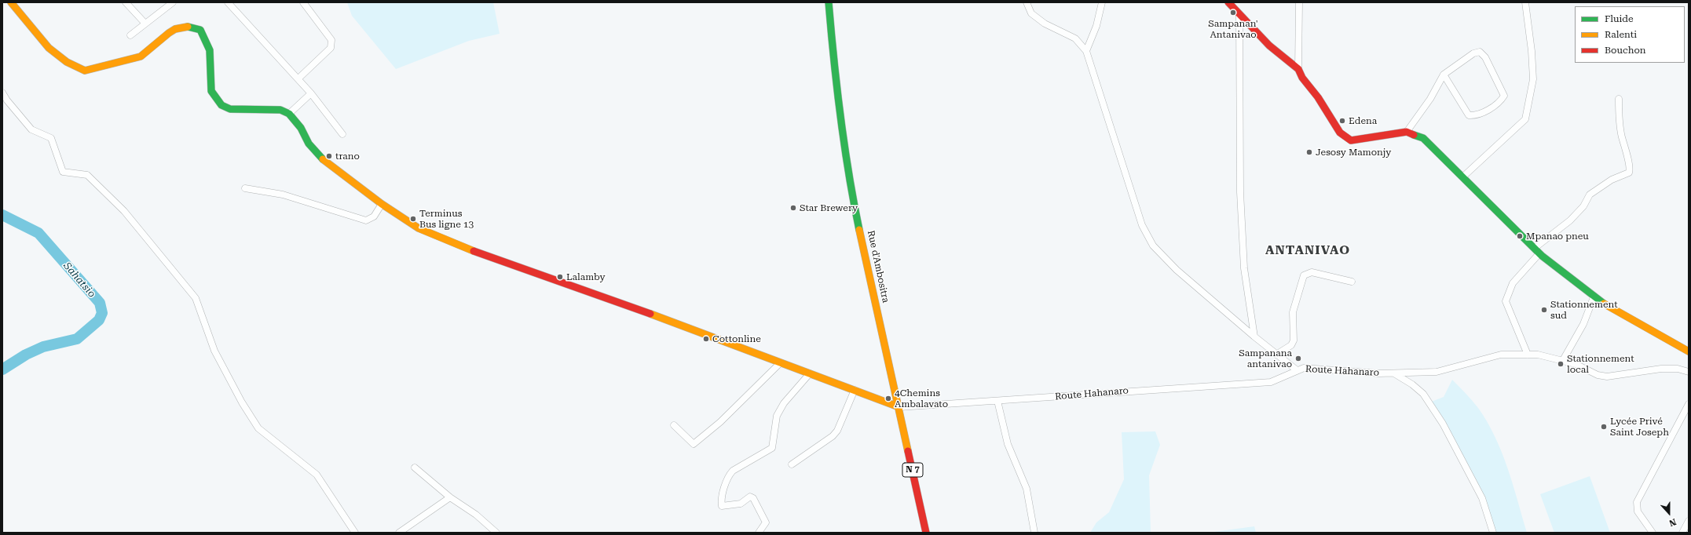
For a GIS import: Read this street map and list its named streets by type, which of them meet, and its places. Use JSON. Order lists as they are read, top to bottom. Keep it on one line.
{"streets":{"main road":["Rue d'Ambositra","N 7"],"street":["Route Hahanaro"]},"crossings":[["Rue d'Ambositra","Route Hahanaro"]],"districts":["ANTANIVAO"],"water":["Sahatsio"],"places":["Sampanan' Antanivao","Edena","Jesosy Mamonjy","trano","Star Brewery","Terminus Bus ligne 13","Mpanao pneu","Lalamby","Stationnement sud","Cottonline","Sampanana antanivao","Stationnement local","4Chemins Ambalavato","Lycée Privé Saint Joseph"],"legend":["Fluide","Ralenti","Bouchon"],"north":"bottom"}
